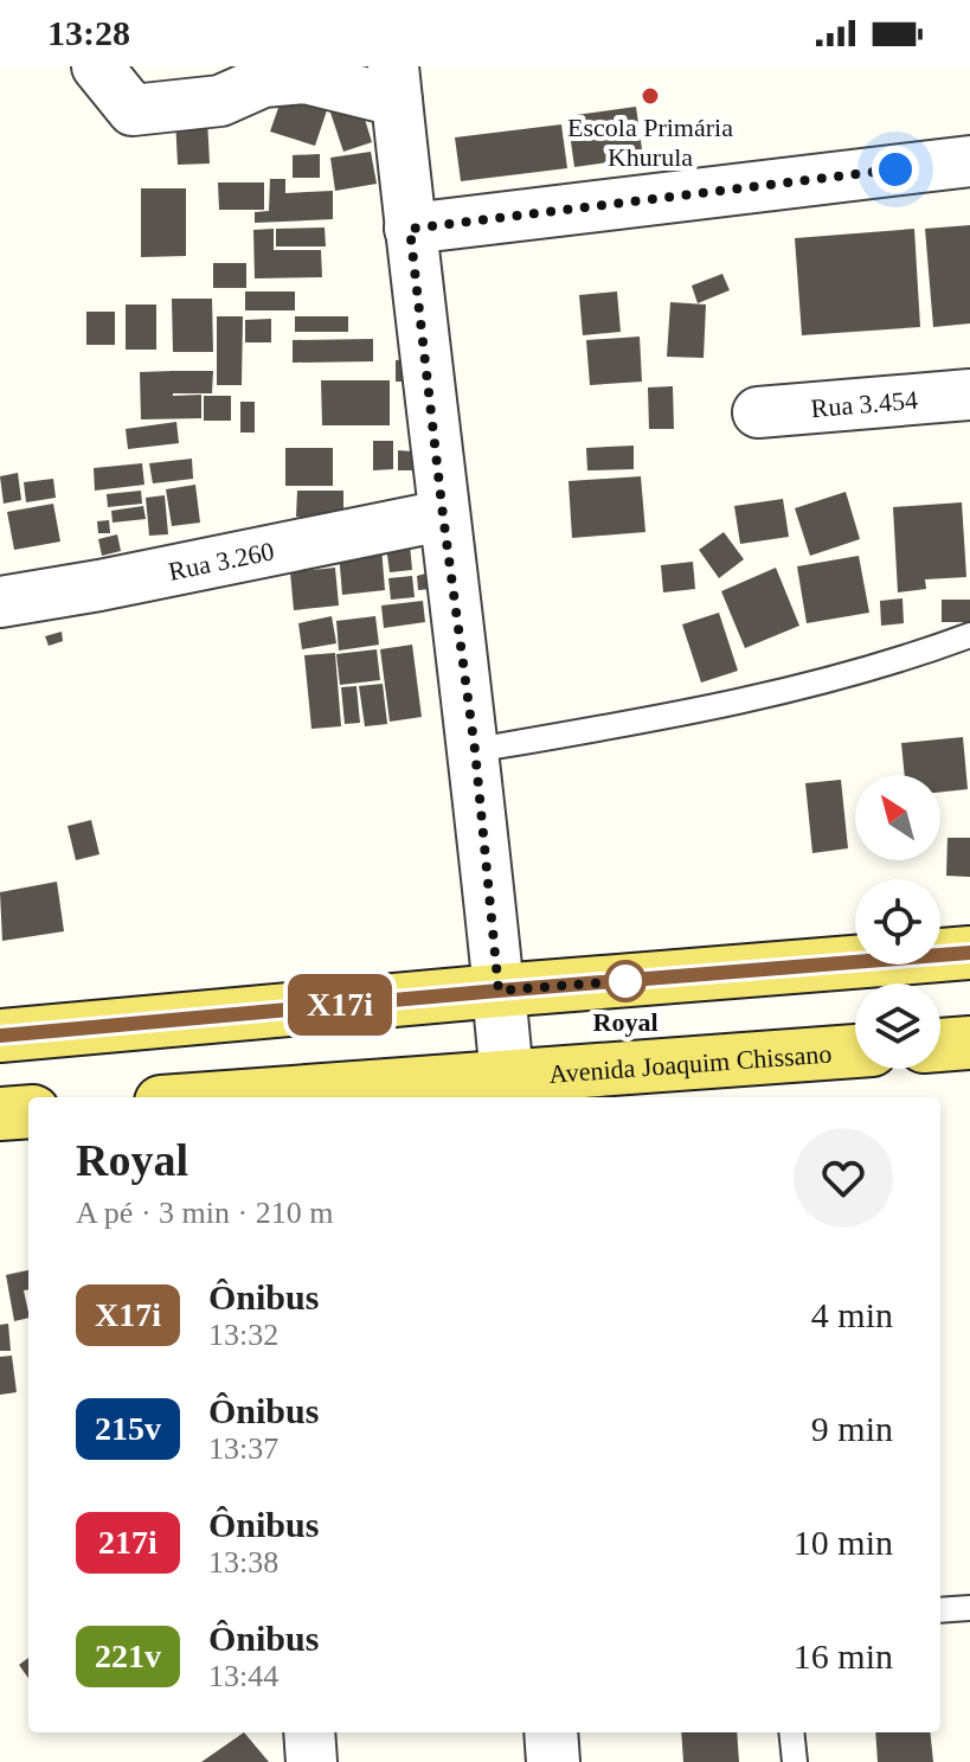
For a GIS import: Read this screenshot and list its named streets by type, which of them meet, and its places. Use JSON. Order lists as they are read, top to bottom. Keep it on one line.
{"streets":{"main road":["Avenida Joaquim Chissano"],"street":["Rua 3.454","Rua 3.260"]},"places":["Escola Primária Khurula","Royal"],"lines":["bus line X17i"],"north":"top left","page":{"status":"13:28","on_map":"X17i","heading":["Royal","A pé · 3 min · 210 m"],"list":[{"mark":"X17i","name":"Ônibus","note":"13:32","value":"4 min"},{"mark":"215v","name":"Ônibus","note":"13:37","value":"9 min"},{"mark":"217i","name":"Ônibus","note":"13:38","value":"10 min"},{"mark":"221v","name":"Ônibus","note":"13:44","value":"16 min"}]}}
